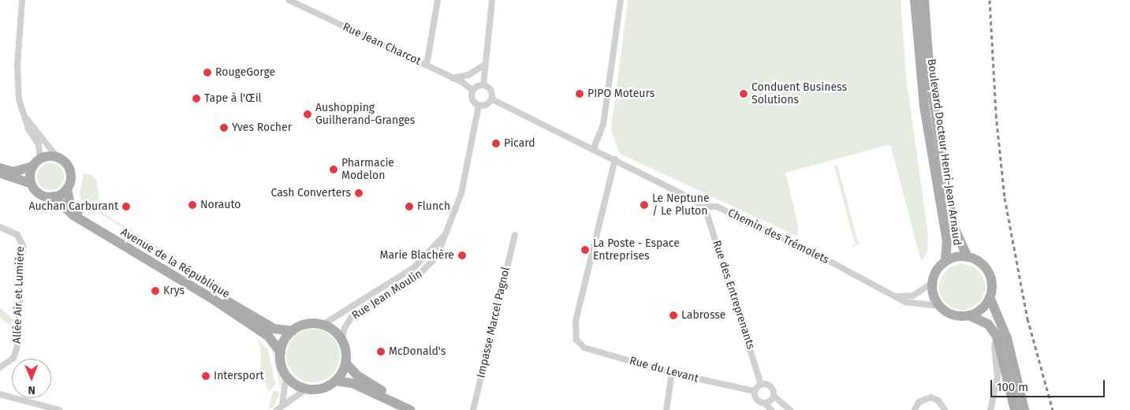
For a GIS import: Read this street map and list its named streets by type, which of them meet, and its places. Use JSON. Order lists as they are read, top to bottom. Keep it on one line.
{"streets":{"main road":["Boulevard Docteur Henri-Jean Arnaud","Avenue de la République"],"street":["Rue Jean Charcot","Chemin des Trémolets","Allée Air et Lumière","Rue Jean Moulin","Rue des Entreprenants","Impasse Marcel Pagnol","Rue du Levant"]},"crossings":[["Rue Jean Charcot","Rue Jean Moulin"],["Boulevard Docteur Henri-Jean Arnaud","Chemin des Trémolets"],["Chemin des Trémolets","Rue des Entreprenants"],["Avenue de la République","Rue Jean Moulin"],["Rue des Entreprenants","Rue du Levant"]],"places":["RougeGorge","PIPO Moteurs","Conduent Business Solutions","Tape à l'Œil","Aushopping Guilherand-Granges","Yves Rocher","Picard","Pharmacie Modelon","Cash Converters","Norauto","Le Neptune / Le Pluton","Auchan Carburant","Flunch","La Poste - Espace Entreprises","Marie Blachère","Krys","Labrosse","McDonald's","Intersport"],"scale_bar":"100 m","north":"bottom"}
